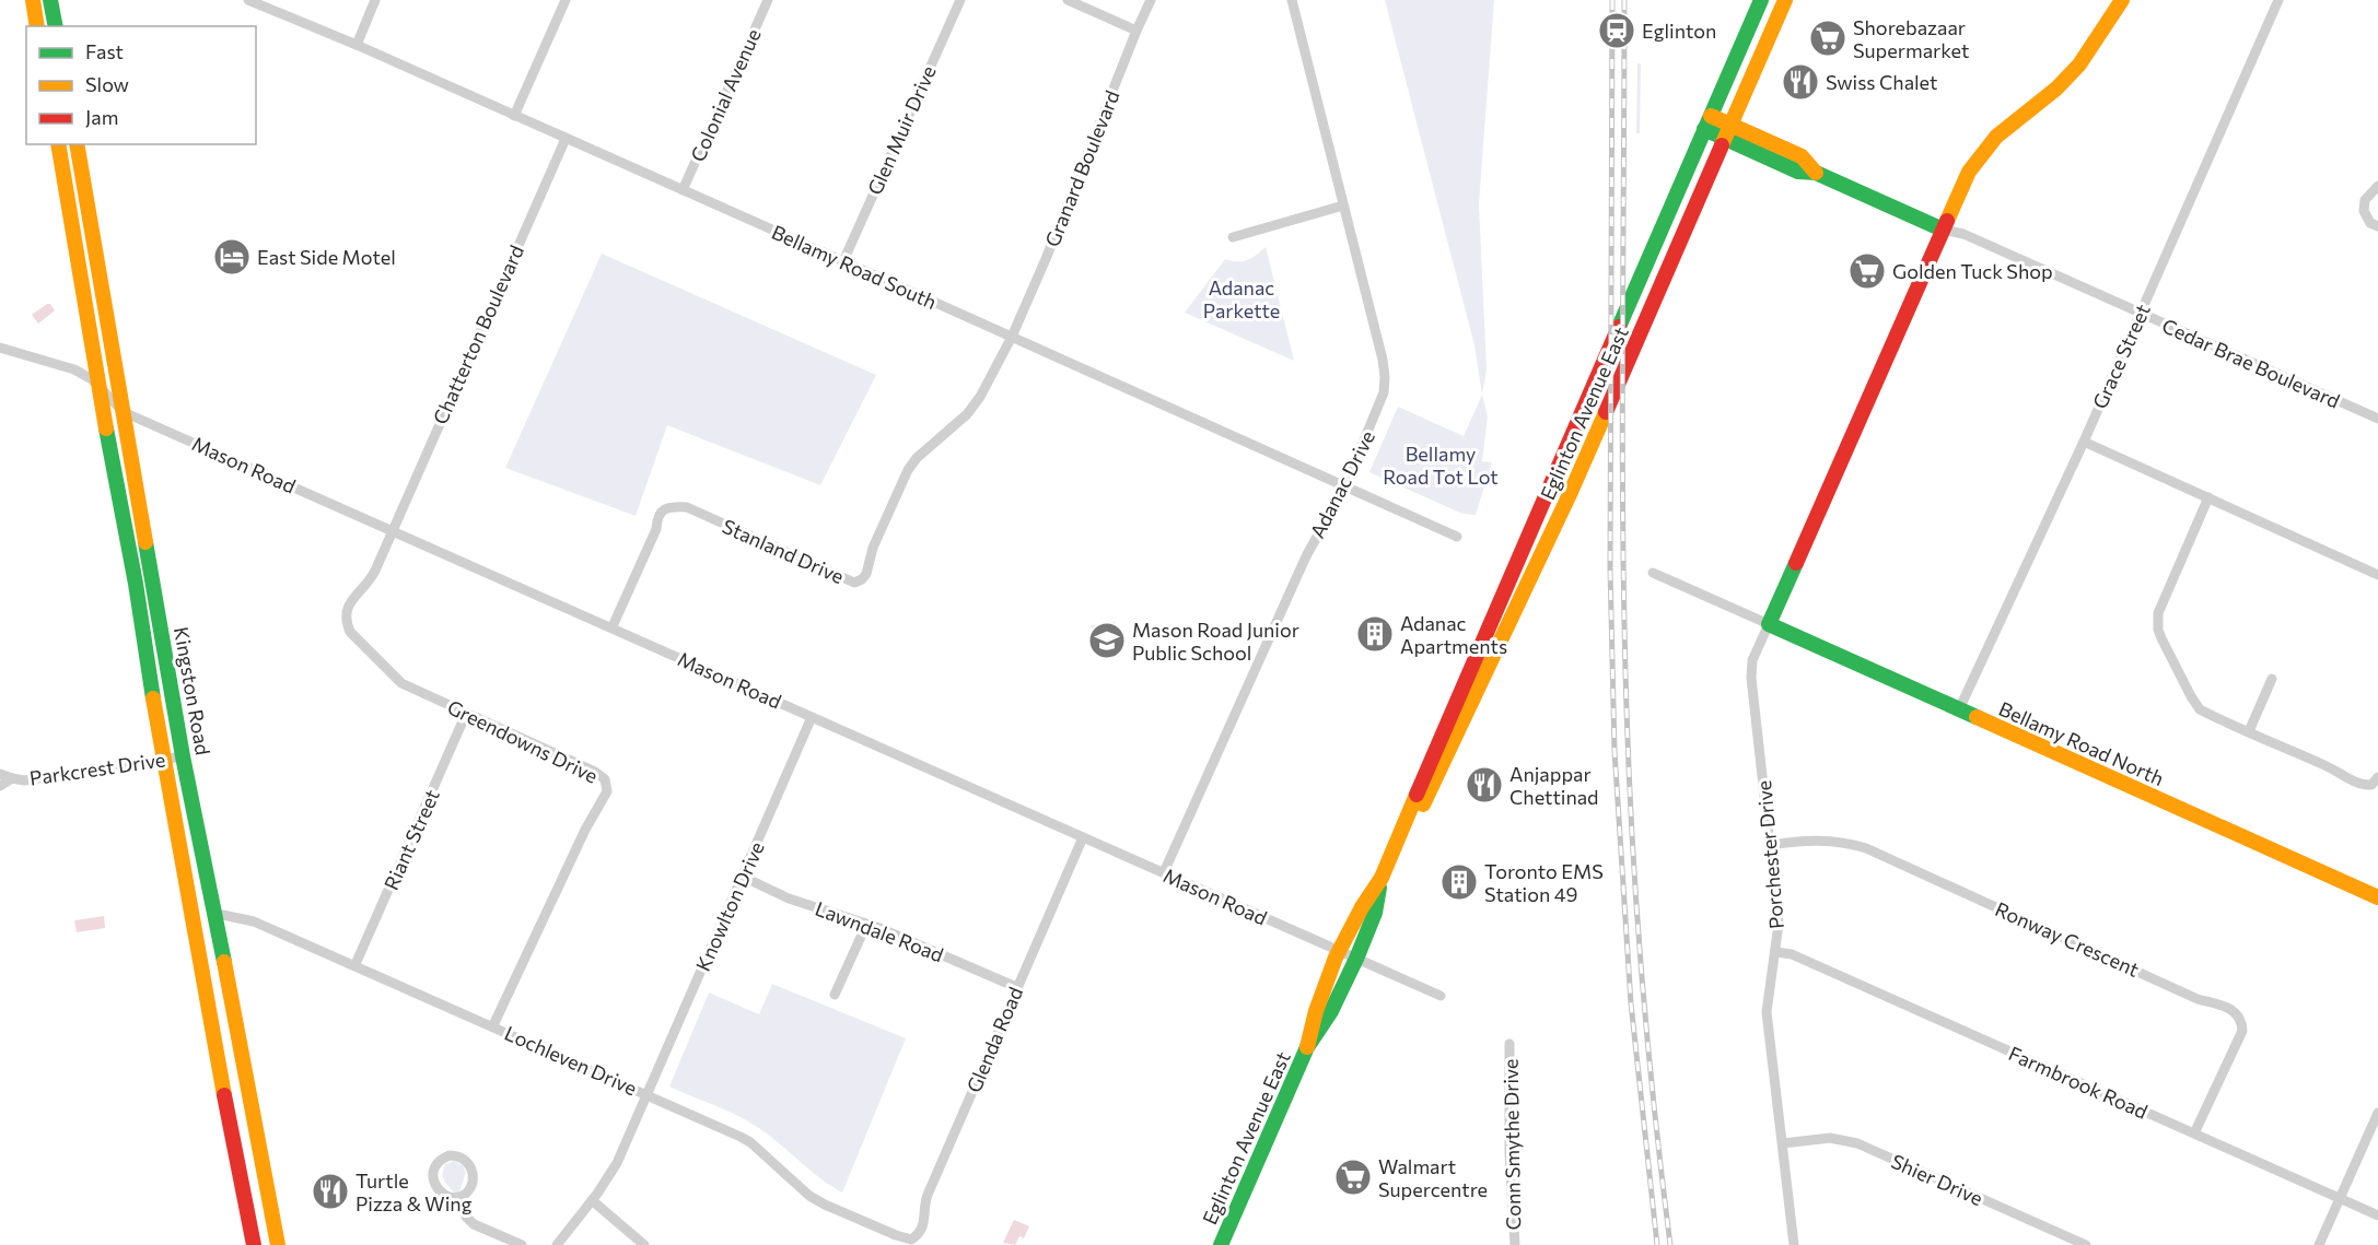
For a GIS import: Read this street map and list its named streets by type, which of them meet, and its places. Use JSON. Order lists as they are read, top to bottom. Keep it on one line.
{"streets":{"main road":["Eglinton Avenue East","Kingston Road","Bellamy Road North"],"street":["Colonial Avenue","Glen Muir Drive","Granard Boulevard","Bellamy Road South","Chatterton Boulevard","Grace Street","Cedar Brae Boulevard","Mason Road","Adanac Drive","Stanland Drive","Greendowns Drive","Parkcrest Drive","Riant Street","Porchester Drive","Knowlton Drive","Lawndale Road","Ronway Crescent","Glenda Road","Lochleven Drive","Farmbrook Road","Conn Smythe Drive","Shier Drive"]},"crossings":[["Colonial Avenue","Bellamy Road South"],["Glen Muir Drive","Bellamy Road South"],["Granard Boulevard","Bellamy Road South"],["Granard Boulevard","Stanland Drive"],["Bellamy Road South","Chatterton Boulevard"],["Bellamy Road South","Adanac Drive"],["Bellamy Road South","Stanland Drive"],["Chatterton Boulevard","Mason Road"],["Chatterton Boulevard","Greendowns Drive"],["Grace Street","Cedar Brae Boulevard"],["Grace Street","Bellamy Road North"],["Eglinton Avenue East","Mason Road"],["Mason Road","Adanac Drive"],["Mason Road","Stanland Drive"],["Mason Road","Kingston Road"],["Mason Road","Greendowns Drive"],["Mason Road","Knowlton Drive"],["Mason Road","Glenda Road"],["Kingston Road","Parkcrest Drive"],["Kingston Road","Lochleven Drive"],["Greendowns Drive","Riant Street"],["Greendowns Drive","Lochleven Drive"],["Bellamy Road North","Porchester Drive"],["Riant Street","Lochleven Drive"],["Porchester Drive","Ronway Crescent"],["Porchester Drive","Farmbrook Road"],["Porchester Drive","Shier Drive"],["Knowlton Drive","Lawndale Road"],["Knowlton Drive","Lochleven Drive"],["Lawndale Road","Glenda Road"],["Ronway Crescent","Farmbrook Road"],["Glenda Road","Lochleven Drive"]],"parks":["Adanac Parkette","Bellamy Road Tot Lot"],"places":{"station":["Eglinton"],"supermarket":["Shorebazaar Supermarket","Golden Tuck Shop","Walmart Supercentre"],"restaurant":["Swiss Chalet","Anjappar Chettinad","Turtle Pizza & Wing"],"hotel":["East Side Motel"],"building":["Adanac Apartments","Toronto EMS Station 49"],"school or university":["Mason Road Junior Public School"]},"legend":["Fast","Slow","Jam"]}
